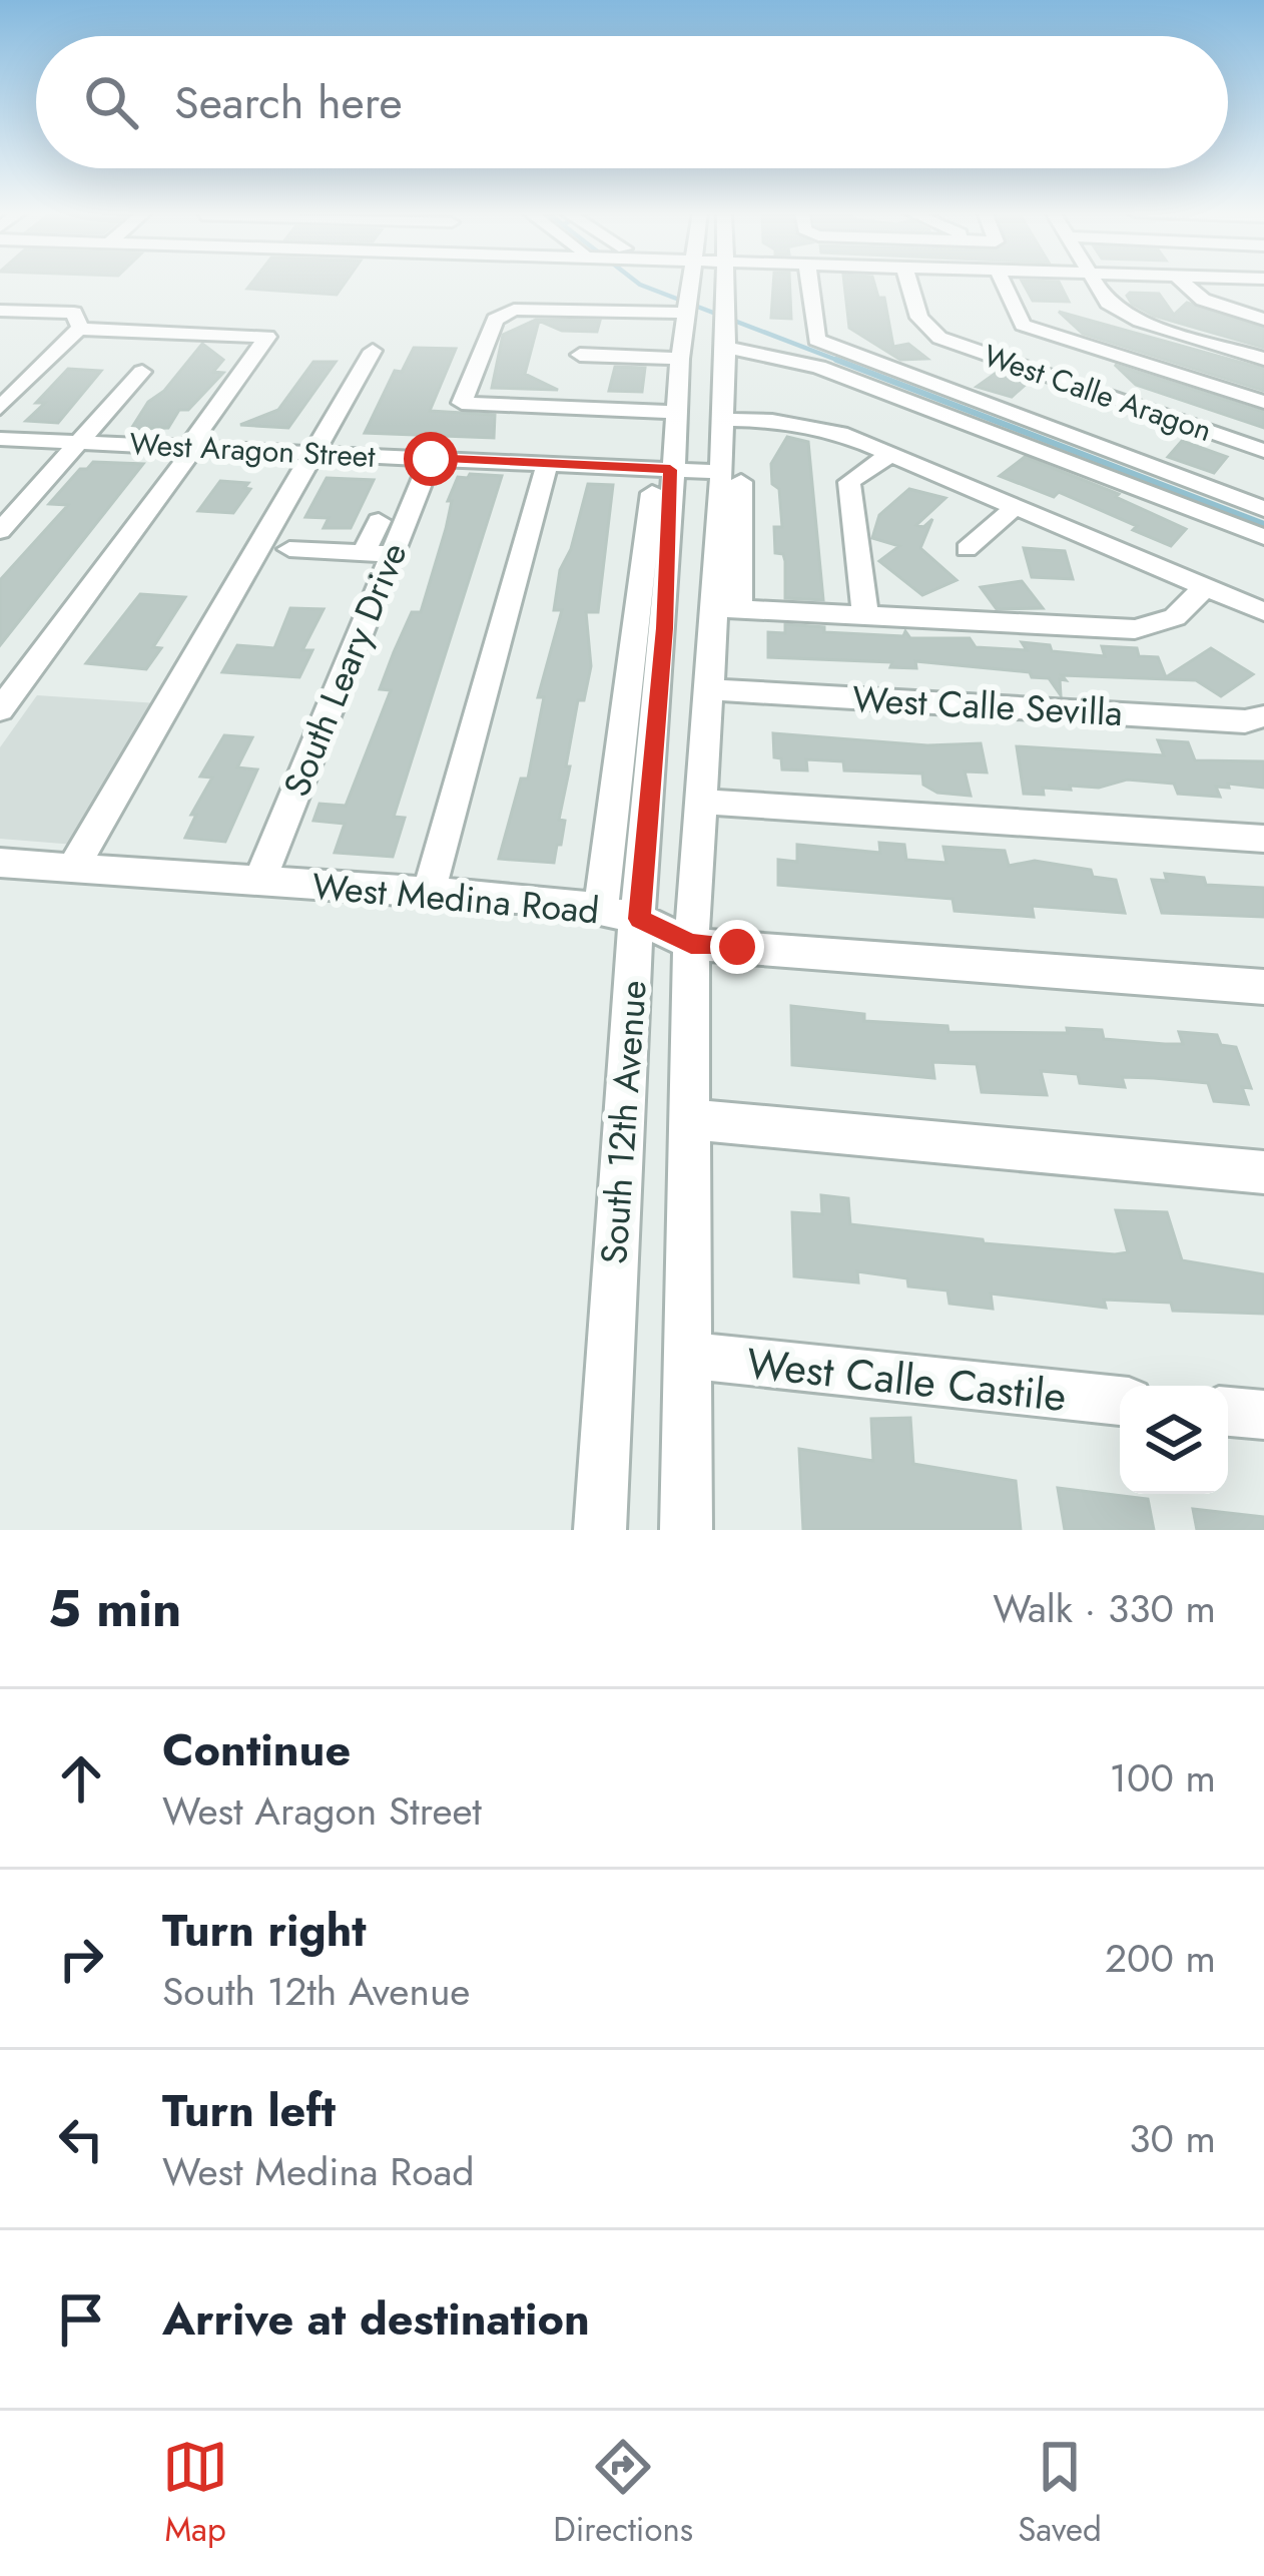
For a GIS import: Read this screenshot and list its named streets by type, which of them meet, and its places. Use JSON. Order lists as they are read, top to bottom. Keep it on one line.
{"streets":{"street":["West Calle Aragon","West Aragon Street","South Leary Drive","West Calle Sevilla","West Medina Road","South 12th Avenue","West Calle Castile"]},"crossings":[["West Aragon Street","South Leary Drive"],["West Aragon Street","South 12th Avenue"],["South Leary Drive","West Medina Road"],["West Calle Sevilla","South 12th Avenue"],["West Medina Road","South 12th Avenue"],["South 12th Avenue","West Calle Castile"]],"page":{"search":"Search here","heading":["5 min","Walk · 330 m"],"list":[["Continue","West Aragon Street","100 m"],["Turn right","South 12th Avenue","200 m"],["Turn left","West Medina Road","30 m"],"Arrive at destination"],"nav":["Map","Directions","Saved"]}}
